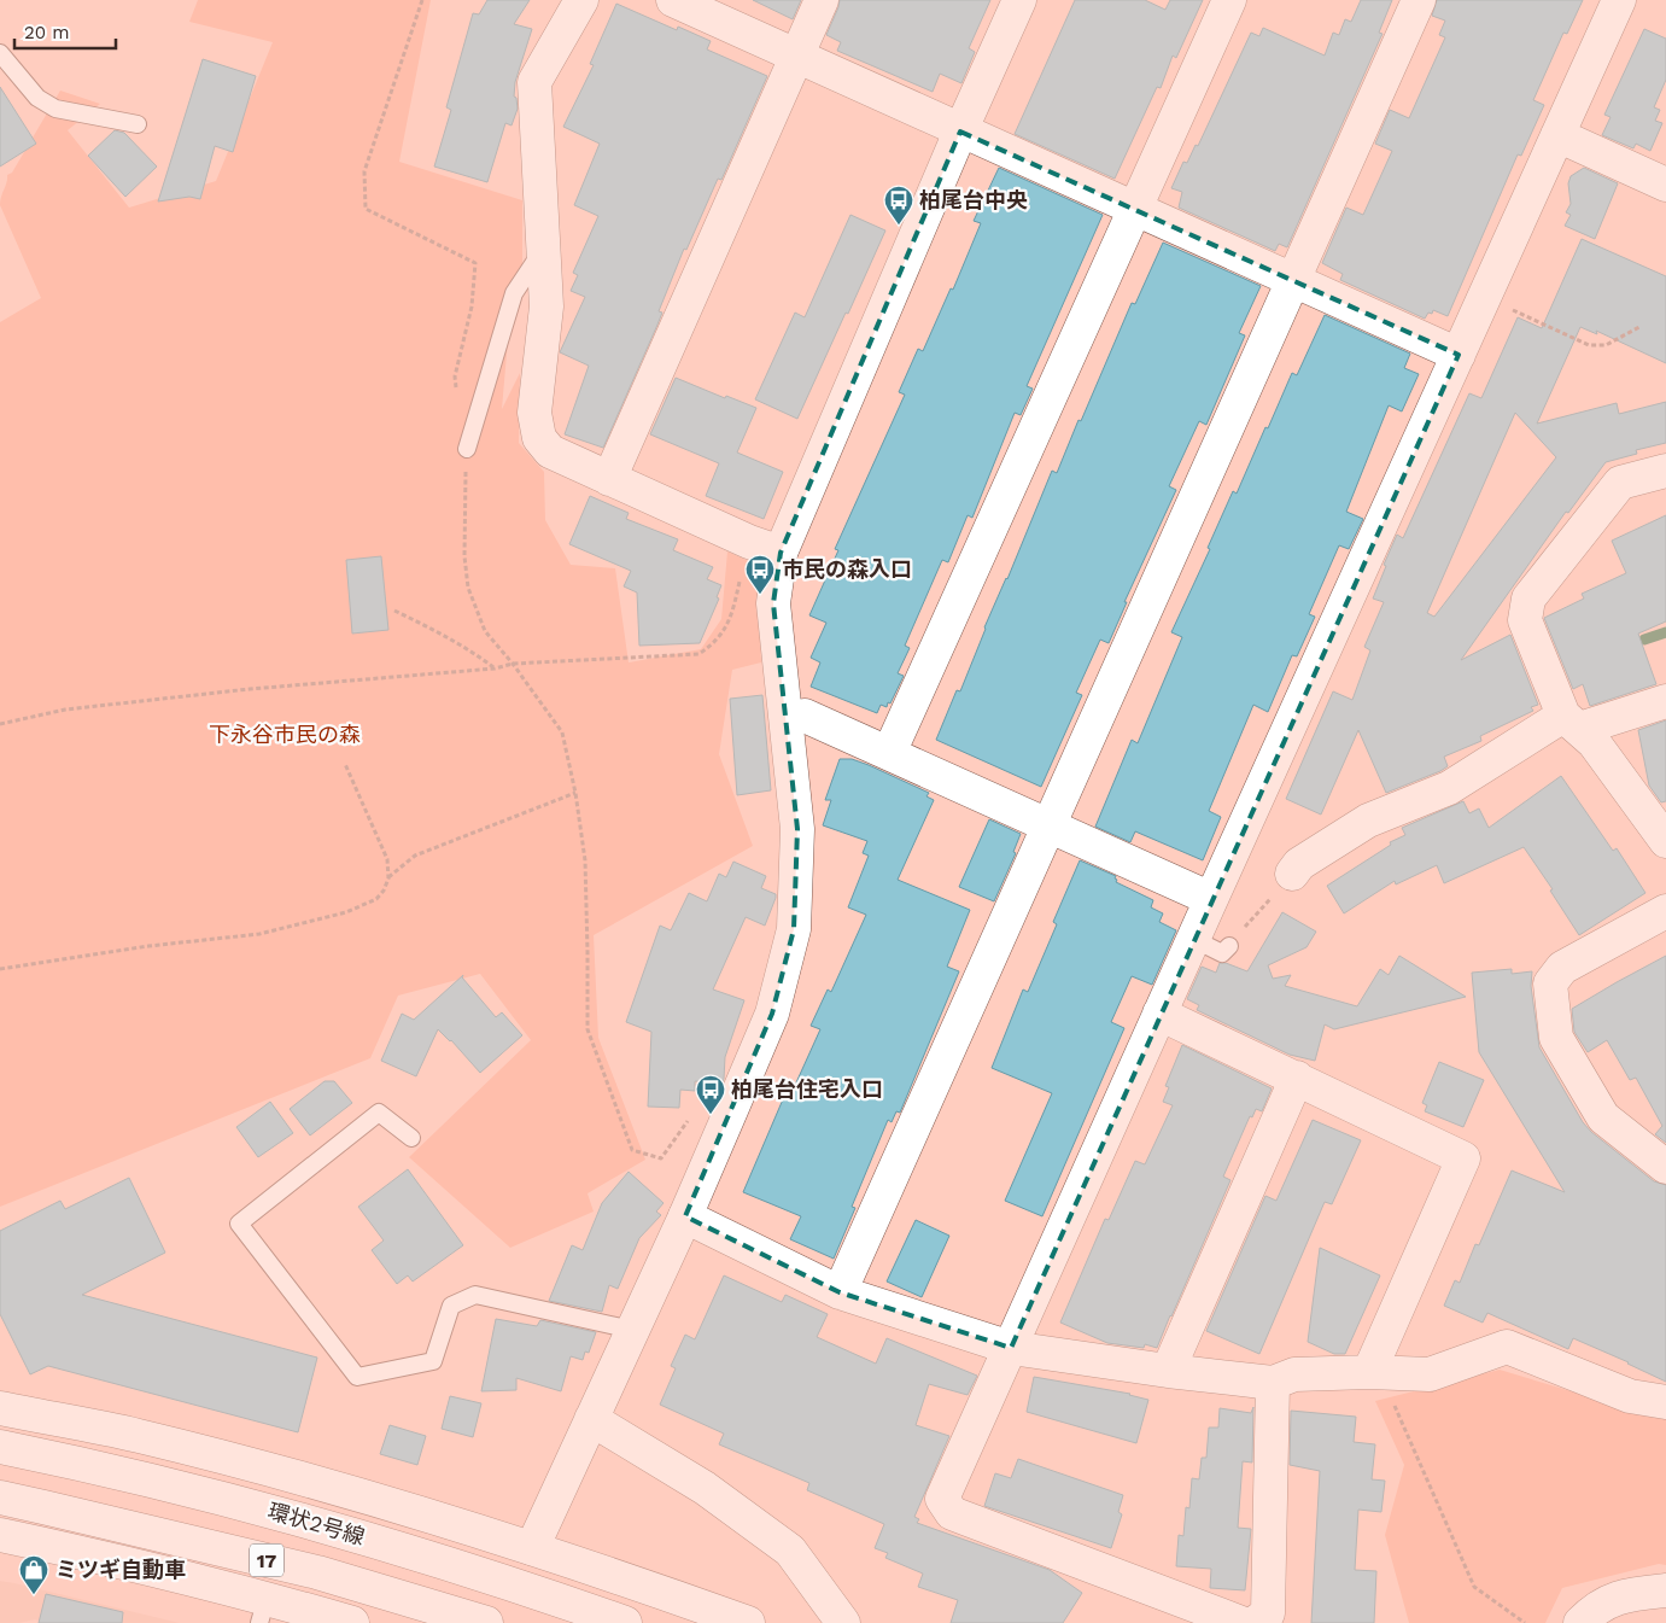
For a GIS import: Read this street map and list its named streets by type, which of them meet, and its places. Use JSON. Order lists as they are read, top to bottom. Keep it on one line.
{"streets":{"street":["環状2号線","17"]},"parks":["下永谷市民の森"],"places":{"bus stop":["柏尾台中央","市民の森入口","柏尾台住宅入口"],"shop":["ミツギ自動車"]},"scale_bar":"20 m"}
